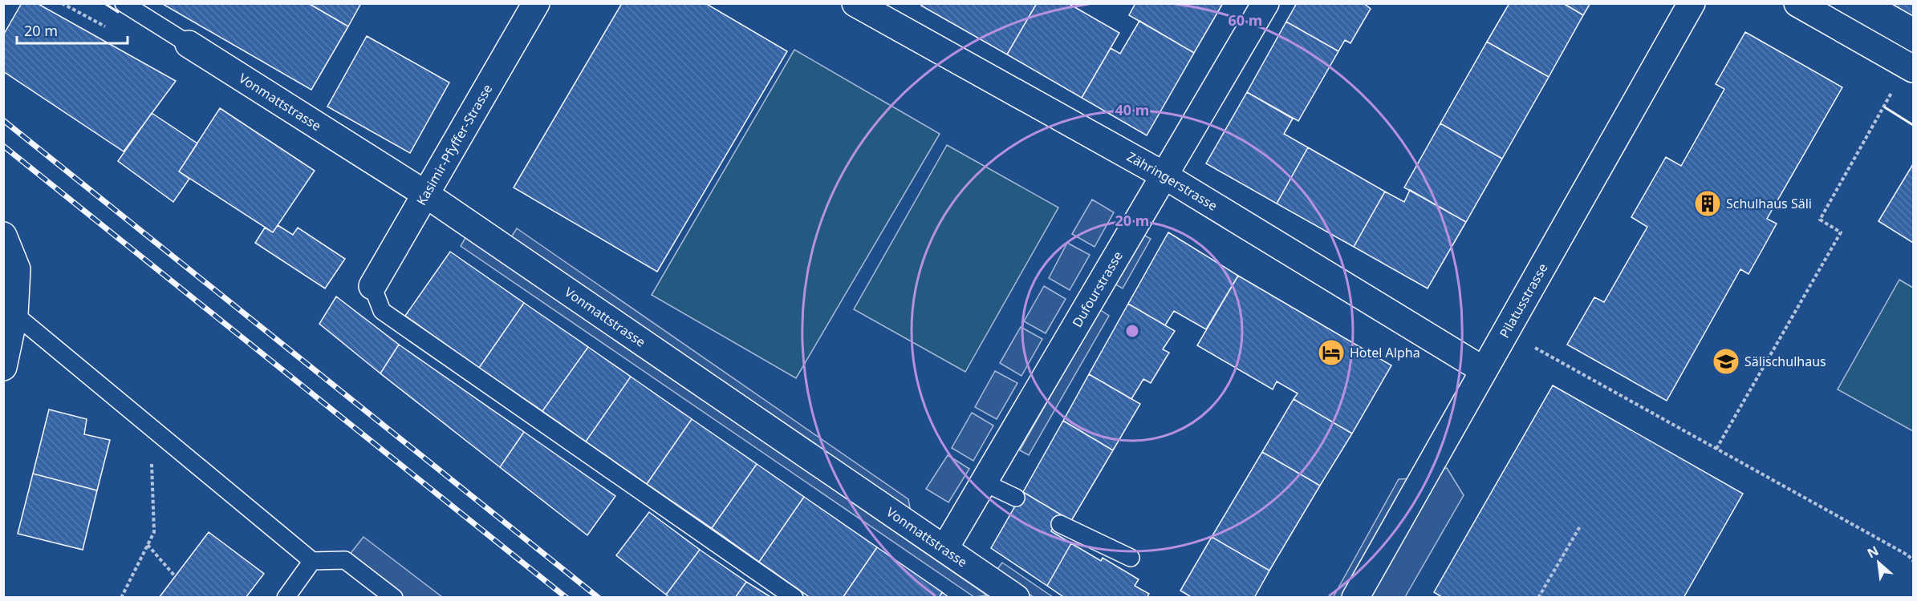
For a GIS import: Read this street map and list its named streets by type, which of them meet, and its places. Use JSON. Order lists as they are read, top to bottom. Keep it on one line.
{"streets":{"street":["Vonmattstrasse","Kasimir-Pfyffer-Strasse","Zähringerstrasse","Dufourstrasse","Pilatusstrasse"]},"crossings":[["Vonmattstrasse","Kasimir-Pfyffer-Strasse"],["Vonmattstrasse","Dufourstrasse"],["Zähringerstrasse","Dufourstrasse"],["Zähringerstrasse","Pilatusstrasse"]],"places":{"building":["Schulhaus Säli"],"hotel":["Hotel Alpha"],"school or university":["Sälischulhaus"]},"scale_bar":"20 m","north":"top left","rings":["60 m","40 m","20 m"]}
